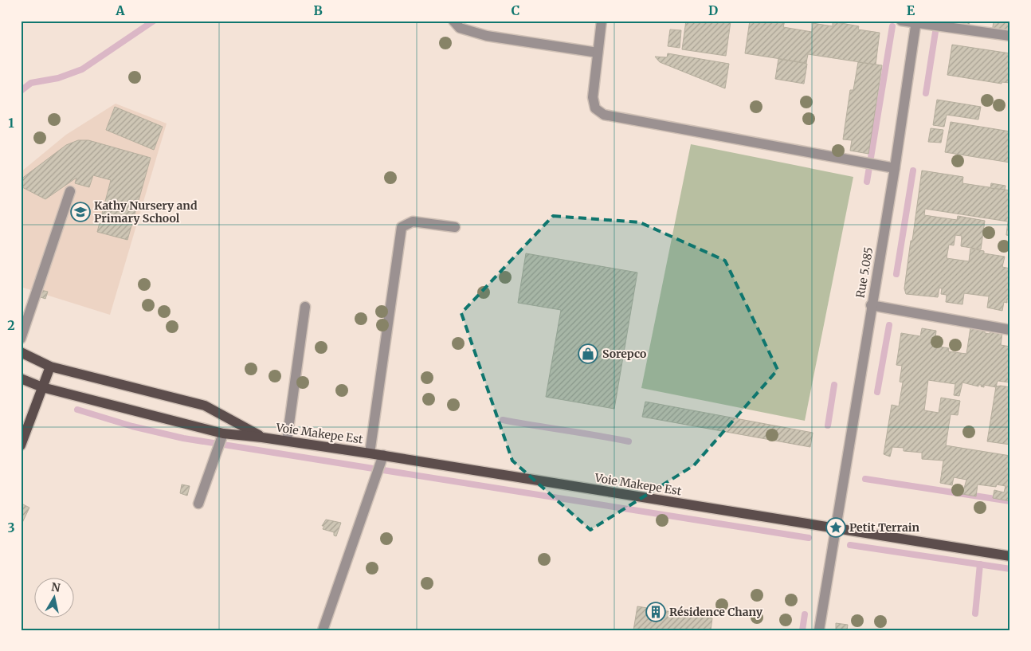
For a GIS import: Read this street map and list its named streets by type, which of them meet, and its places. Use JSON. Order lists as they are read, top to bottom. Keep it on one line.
{"streets":{"main road":["Voie Makepe Est"],"street":["Rue 5.085"]},"crossings":[["Rue 5.085","Voie Makepe Est"]],"places":{"school or university":["Kathy Nursery and Primary School"],"shop":["Sorepco"],"place":["Petit Terrain"],"building":["Résidence Chany"]},"north":"top","grid":{"columns":["A","B","C","D","E"],"rows":["1","2","3"]}}
